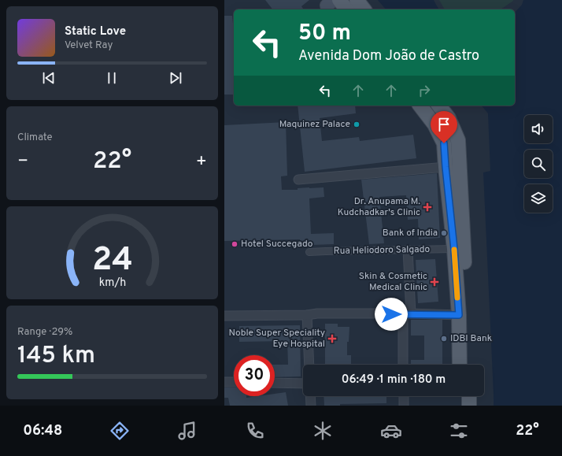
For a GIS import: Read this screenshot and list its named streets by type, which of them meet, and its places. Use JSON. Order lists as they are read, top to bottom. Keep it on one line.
{"streets":{"street":["Rua Heliodoro Salgado"]},"places":{"other":["Maquinez Palace","Bank of India","Hotel Succegado","IDBI Bank"],"health":["Dr. Anupama M. Kudchadkar's Clinic","Skin & Cosmetic Medical Clinic","Noble Super Speciality Eye Hospital"]},"page":{"turn":["50 m","Avenida Dom João de Castro"],"song":["Static Love","Velvet Ray"],"tile":["Climate",["Range · 29%","145 km"]],"heat":["−","22°","+"],"limit":"30","trip":"06:49 · 1 min · 180 m","tabs":["06:48","22°"],"gauge":["24","km/h"]}}
